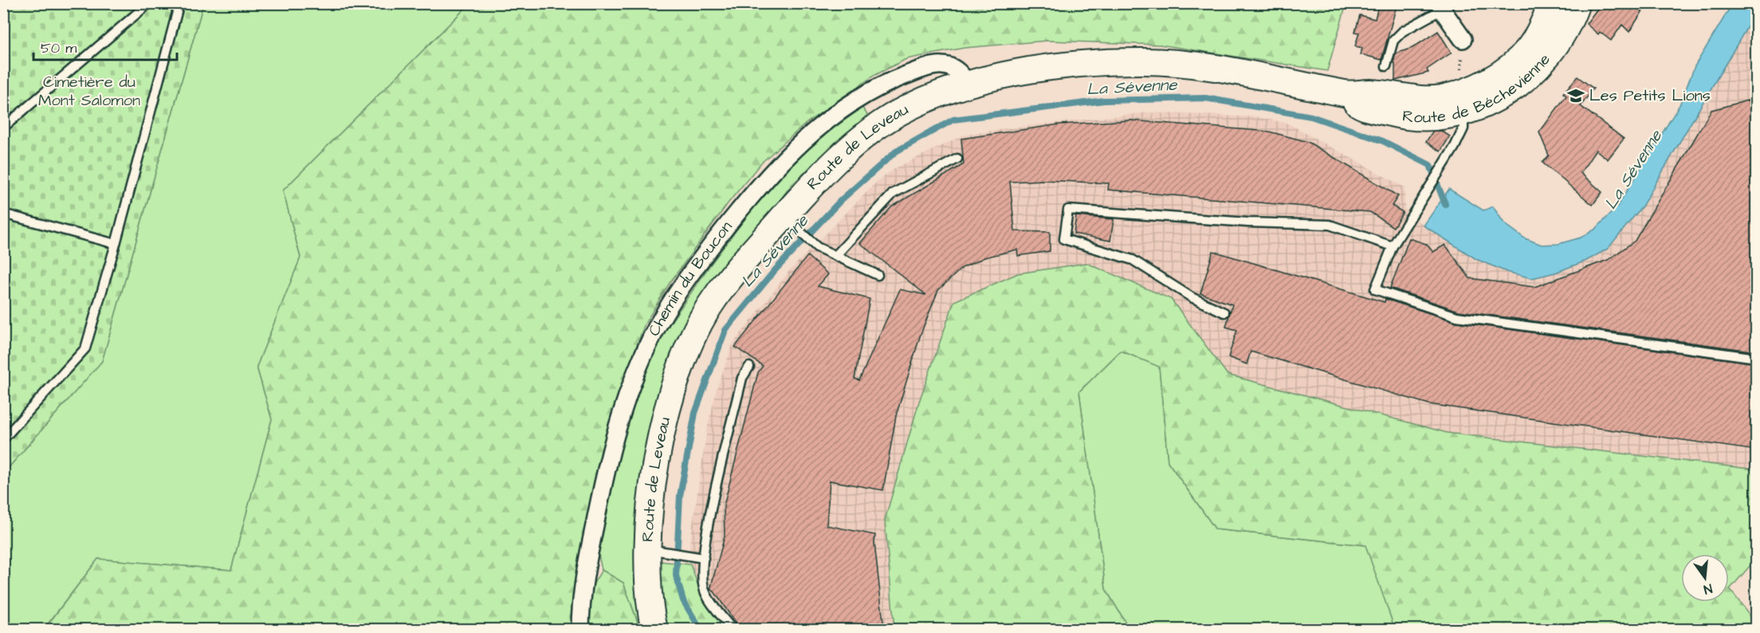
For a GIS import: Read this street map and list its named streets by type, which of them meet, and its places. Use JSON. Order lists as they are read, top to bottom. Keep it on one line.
{"streets":{"street":["Route de Béchevienne","Route de Leveau","Chemin du Boucon"]},"crossings":[["Route de Béchevienne","Route de Leveau"],["Route de Leveau","Chemin du Boucon"]],"water":["La Sévenne"],"parks":["Cimetière du Mont Salomon"],"places":{"school or university":["Les Petits Lions"]},"scale_bar":"50 m","north":"bottom"}
